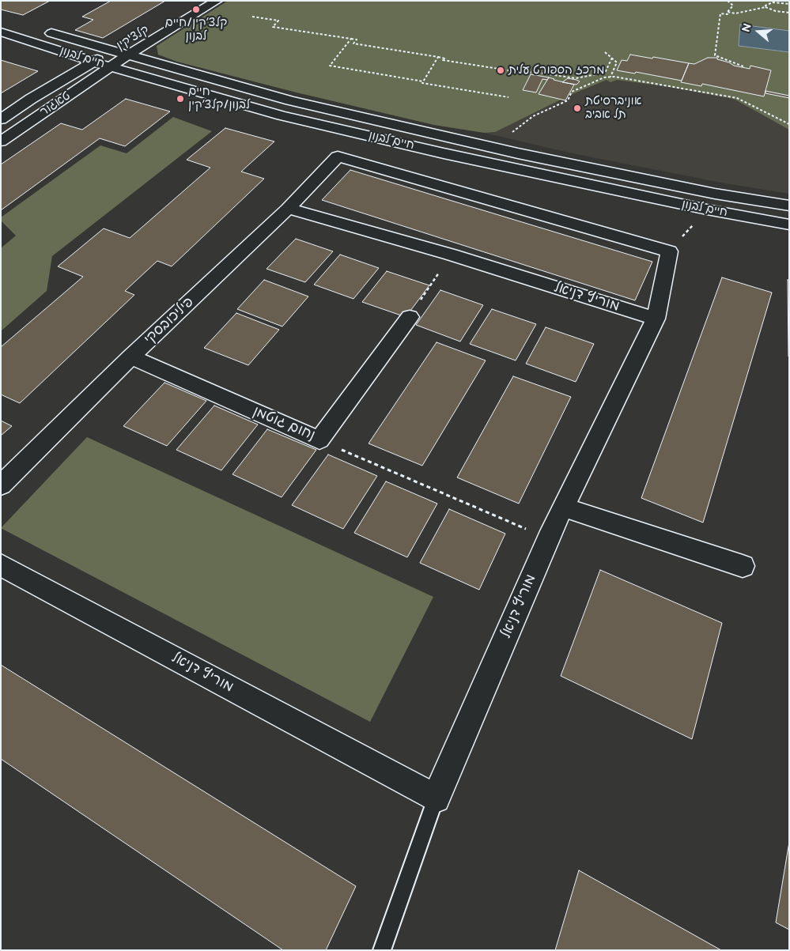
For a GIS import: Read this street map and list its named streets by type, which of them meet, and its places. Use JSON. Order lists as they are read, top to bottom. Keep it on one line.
{"streets":{"street":["קלצ'קין","חיים לבנון","טאגור","מוריץ דניאל","פיליכובסקי","נחום גוטמן"]},"crossings":[["קלצ'קין","חיים לבנון"],["קלצ'קין","טאגור"],["חיים לבנון","טאגור"],["מוריץ דניאל","פיליכובסקי"],["פיליכובסקי","נחום גוטמן"]],"places":["קלצ׳קין/חיים לבנון","מרכז הספורט עלית","חיים לבנון/קלצ׳קין","אוניברסיטת תל אביב"],"north":"left"}
